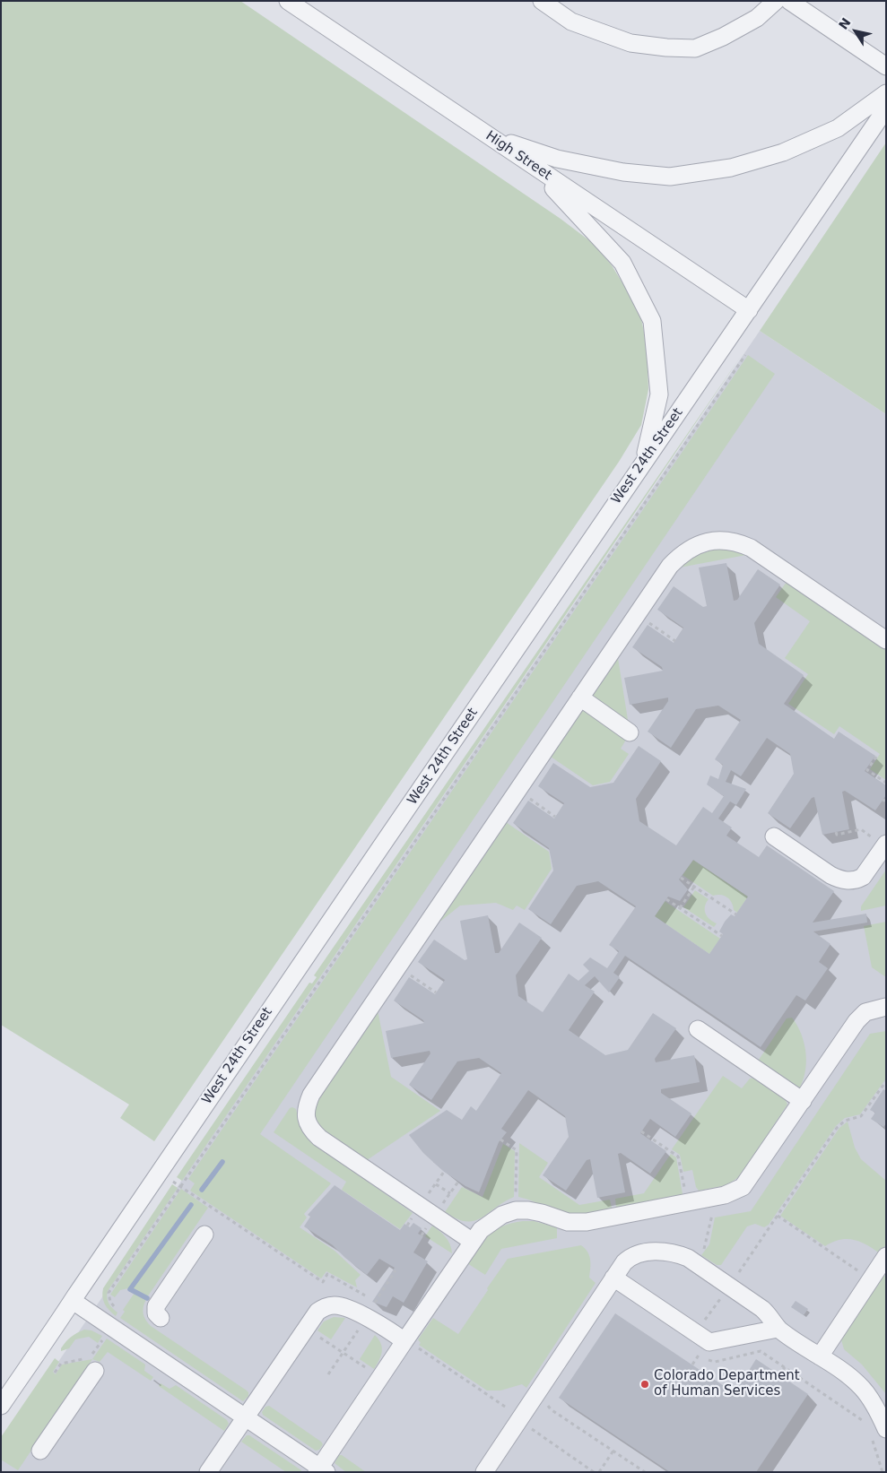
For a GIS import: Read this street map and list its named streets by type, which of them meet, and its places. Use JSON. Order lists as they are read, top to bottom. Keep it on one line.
{"streets":{"street":["High Street","West 24th Street"]},"crossings":[["High Street","West 24th Street"]],"places":["Colorado Department of Human Services"],"north":"top left"}
